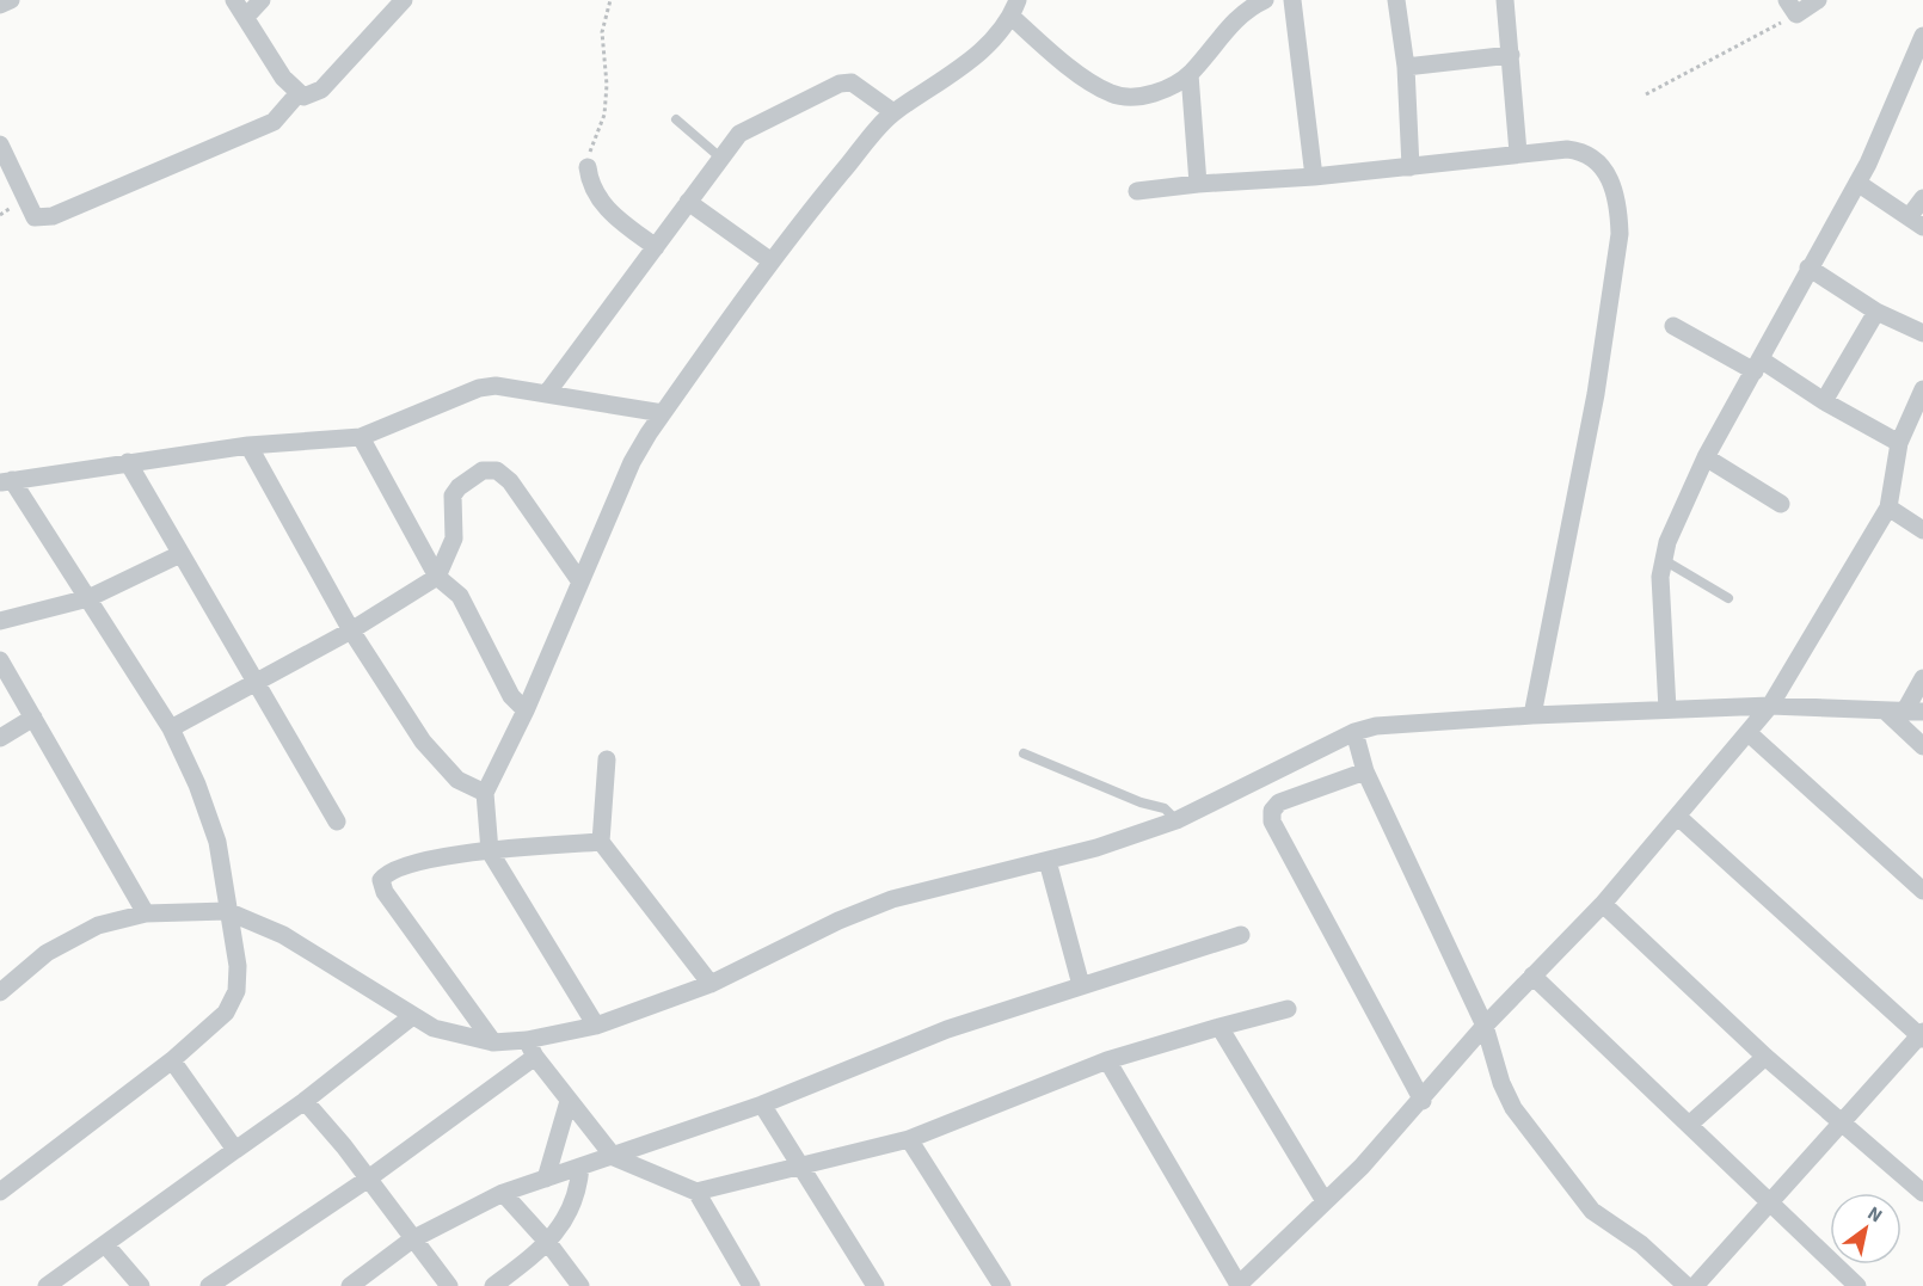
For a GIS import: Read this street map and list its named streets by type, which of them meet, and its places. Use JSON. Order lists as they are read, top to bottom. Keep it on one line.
{"north":"top right"}
